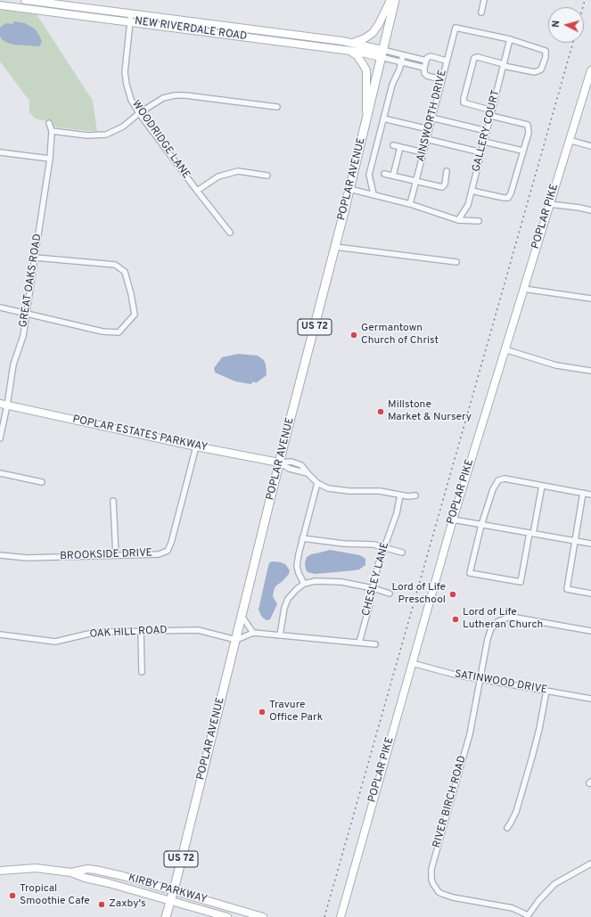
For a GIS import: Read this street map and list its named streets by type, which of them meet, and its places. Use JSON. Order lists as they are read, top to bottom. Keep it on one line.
{"streets":{"main road":["NEW RIVERDALE ROAD","POPLAR AVENUE","POPLAR PIKE","US 72","POPLAR ESTATES PARKWAY","KIRBY PARKWAY"],"street":["AINSWORTH DRIVE","GALLERY COURT","WOODRIDGE LANE","GREAT OAKS ROAD","BROOKSIDE DRIVE","CHESLEY LANE","OAK HILL ROAD","SATINWOOD DRIVE","RIVER BIRCH ROAD"]},"crossings":[["NEW RIVERDALE ROAD","WOODRIDGE LANE"],["NEW RIVERDALE ROAD","POPLAR AVENUE"],["AINSWORTH DRIVE","GALLERY COURT"],["POPLAR AVENUE","POPLAR ESTATES PARKWAY"],["POPLAR AVENUE","OAK HILL ROAD"],["POPLAR AVENUE","KIRBY PARKWAY"],["POPLAR PIKE","SATINWOOD DRIVE"],["GREAT OAKS ROAD","POPLAR ESTATES PARKWAY"],["POPLAR ESTATES PARKWAY","BROOKSIDE DRIVE"],["SATINWOOD DRIVE","RIVER BIRCH ROAD"]],"places":["Germantown Church of Christ","Millstone Market & Nursery","Lord of Life Preschool","Lord of Life Lutheran Church","Travure Office Park","Tropical Smoothie Cafe","Zaxby's"],"north":"left"}
